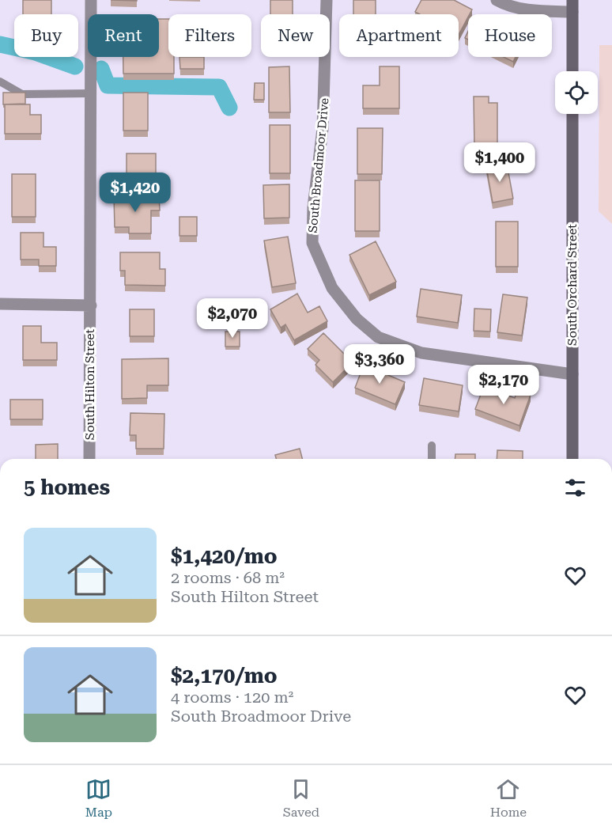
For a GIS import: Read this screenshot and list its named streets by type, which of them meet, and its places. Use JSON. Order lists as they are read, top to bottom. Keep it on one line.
{"streets":{"main road":["South Orchard Street"],"street":["South Broadmoor Drive","South Hilton Street"]},"crossings":[["South Broadmoor Drive","South Orchard Street"]],"page":{"chip":["Buy","Rent","Filters","New","Apartment","House"],"price":["$1,400","$1,420","$2,070","$3,360","$2,170"],"heading":"5 homes","list":[{"name":"$1,420/mo","note":"2 rooms · 68 m² · South Hilton Street"},{"name":"$2,170/mo","note":"4 rooms · 120 m² · South Broadmoor Drive"}],"tabs":["Map","Saved","Home"]}}
